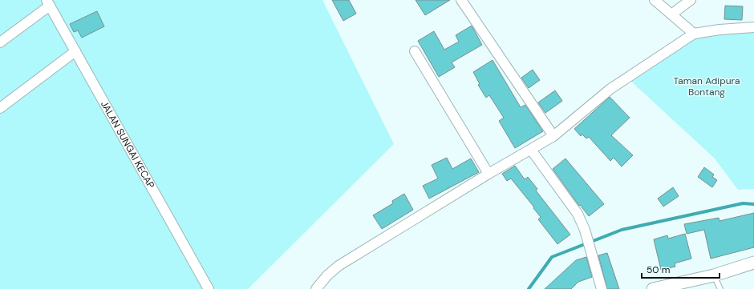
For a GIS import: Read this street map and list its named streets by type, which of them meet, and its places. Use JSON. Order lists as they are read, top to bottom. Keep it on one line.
{"streets":{"street":["JALAN SUNGAI KECAP"]},"parks":["Taman Adipura Bontang"],"scale_bar":"50 m"}
